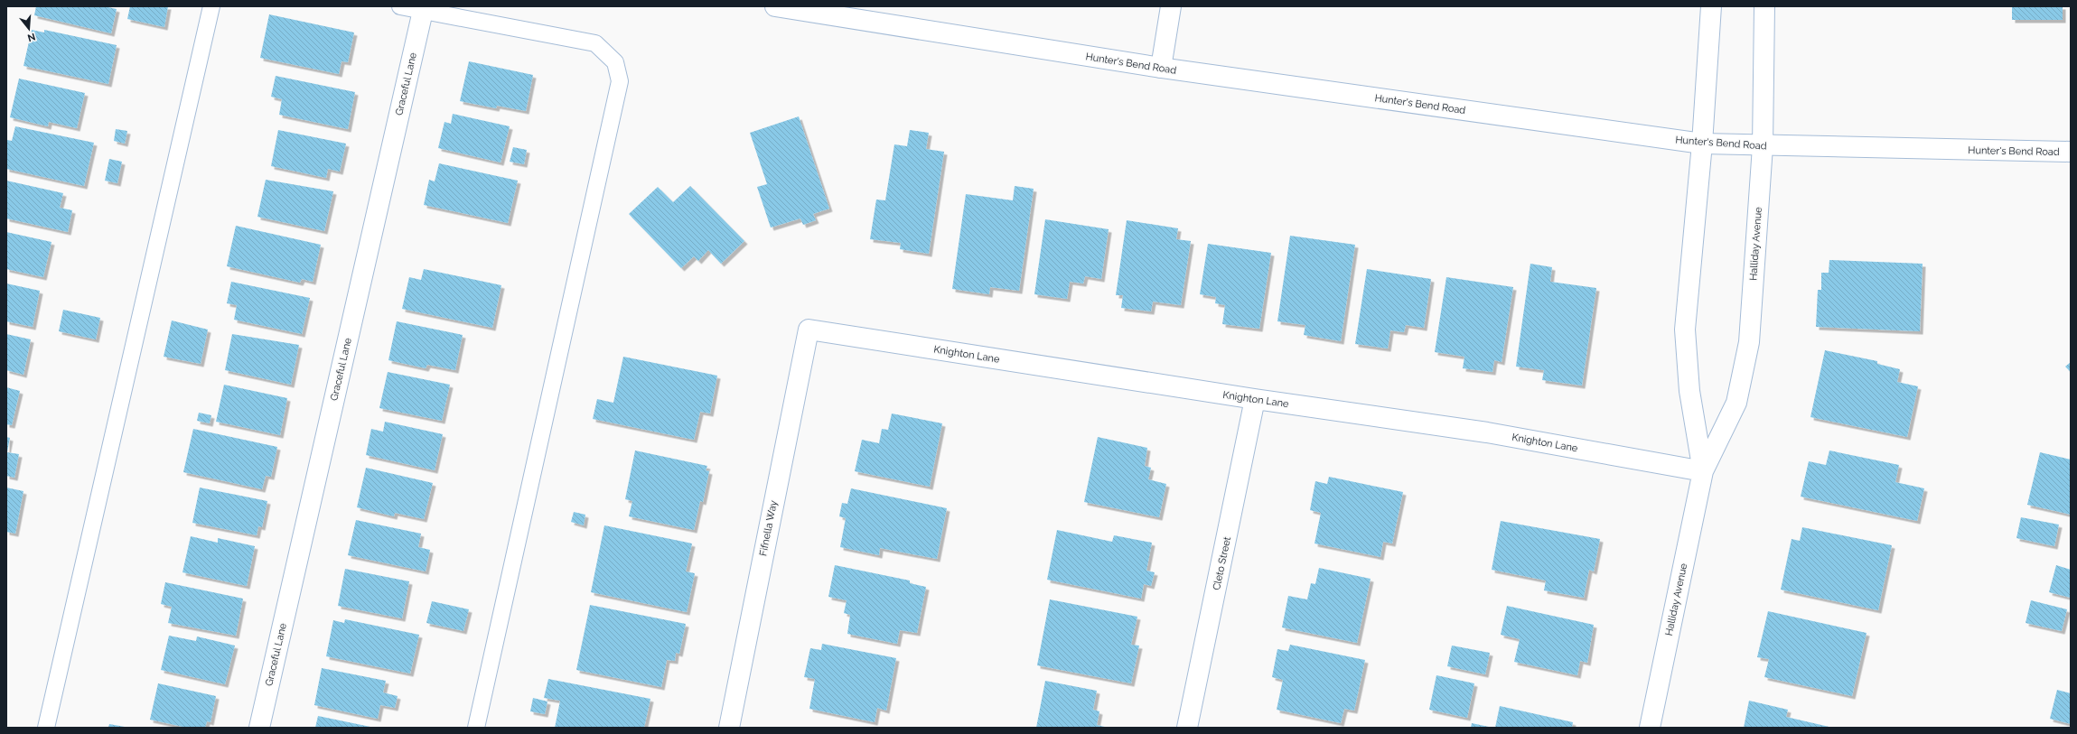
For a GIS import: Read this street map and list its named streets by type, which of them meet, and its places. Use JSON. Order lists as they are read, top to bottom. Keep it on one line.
{"streets":{"street":["Hunter's Bend Road","Graceful Lane","Halliday Avenue","Knighton Lane","Fifnella Way","Cleto Street"]},"crossings":[["Hunter's Bend Road","Halliday Avenue"],["Halliday Avenue","Knighton Lane"],["Knighton Lane","Fifnella Way"],["Knighton Lane","Cleto Street"]],"north":"bottom"}
